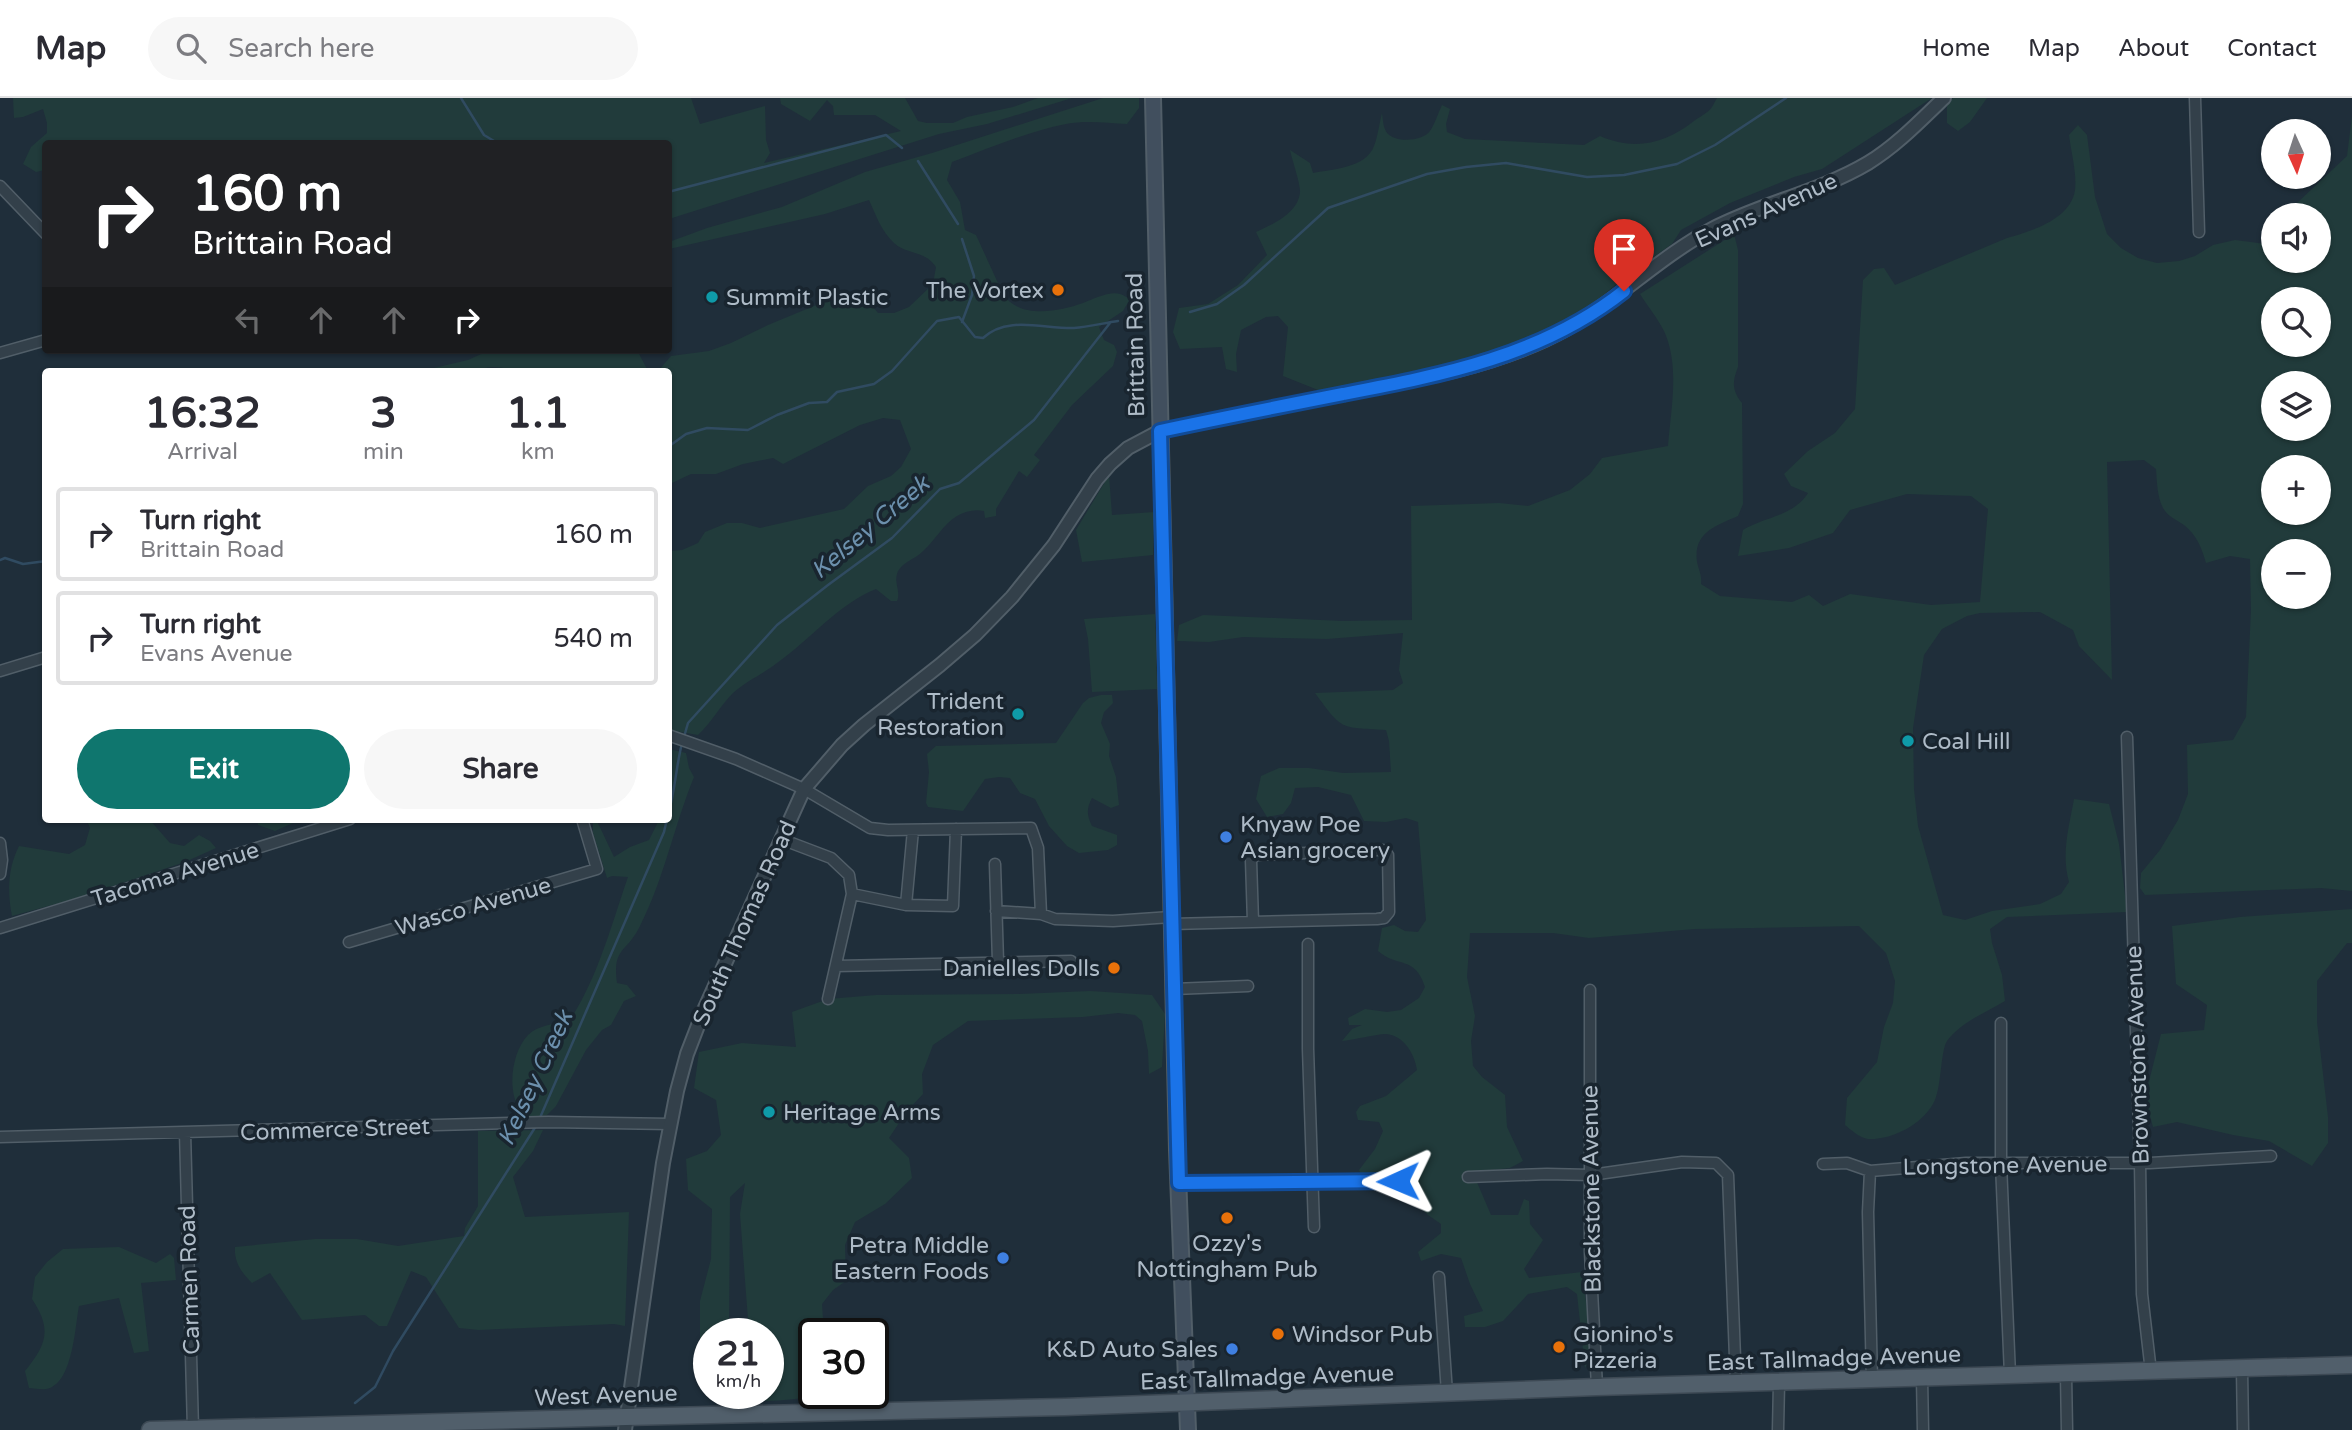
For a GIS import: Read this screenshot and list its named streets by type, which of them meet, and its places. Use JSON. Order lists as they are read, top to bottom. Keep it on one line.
{"streets":{"main road":["Brittain Road","East Tallmadge Avenue","West Avenue"],"street":["Evans Avenue","Tacoma Avenue","Wasco Avenue","South Thomas Road","Brownstone Avenue","Commerce Street","Longstone Avenue","Blackstone Avenue","Carmen Road"]},"crossings":[["Evans Avenue","Brittain Road"],["Evans Avenue","South Thomas Road"],["Brittain Road","East Tallmadge Avenue"],["South Thomas Road","Commerce Street"],["South Thomas Road","West Avenue"],["Brownstone Avenue","Longstone Avenue"],["Brownstone Avenue","East Tallmadge Avenue"],["Commerce Street","Carmen Road"],["Blackstone Avenue","East Tallmadge Avenue"],["Carmen Road","West Avenue"],["East Tallmadge Avenue","West Avenue"]],"water":["Kelsey Creek"],"places":["The Vortex","Summit Plastic","Trident Restoration","Coal Hill","Knyaw Poe Asian grocery","Danielles Dolls","Heritage Arms","Ozzy's Nottingham Pub","Petra Middle Eastern Foods","Windsor Pub","Gionino's Pizzeria","K&D Auto Sales"],"north":"bottom","page":{"header":"Map","search":"Search here","nav":["Home","Map","About","Contact"],"map_buttons":["+","−"],"turn":["160 m","Brittain Road"],"eta":["16:32","Arrival","3","min","1.1","km"],"list":[{"name":"Turn right","note":"Brittain Road","value":"160 m"},{"name":"Turn right","note":"Evans Avenue","value":"540 m"}],"buttons":["Exit","Share"],"speed":"21 km/h","limit":"30"}}
